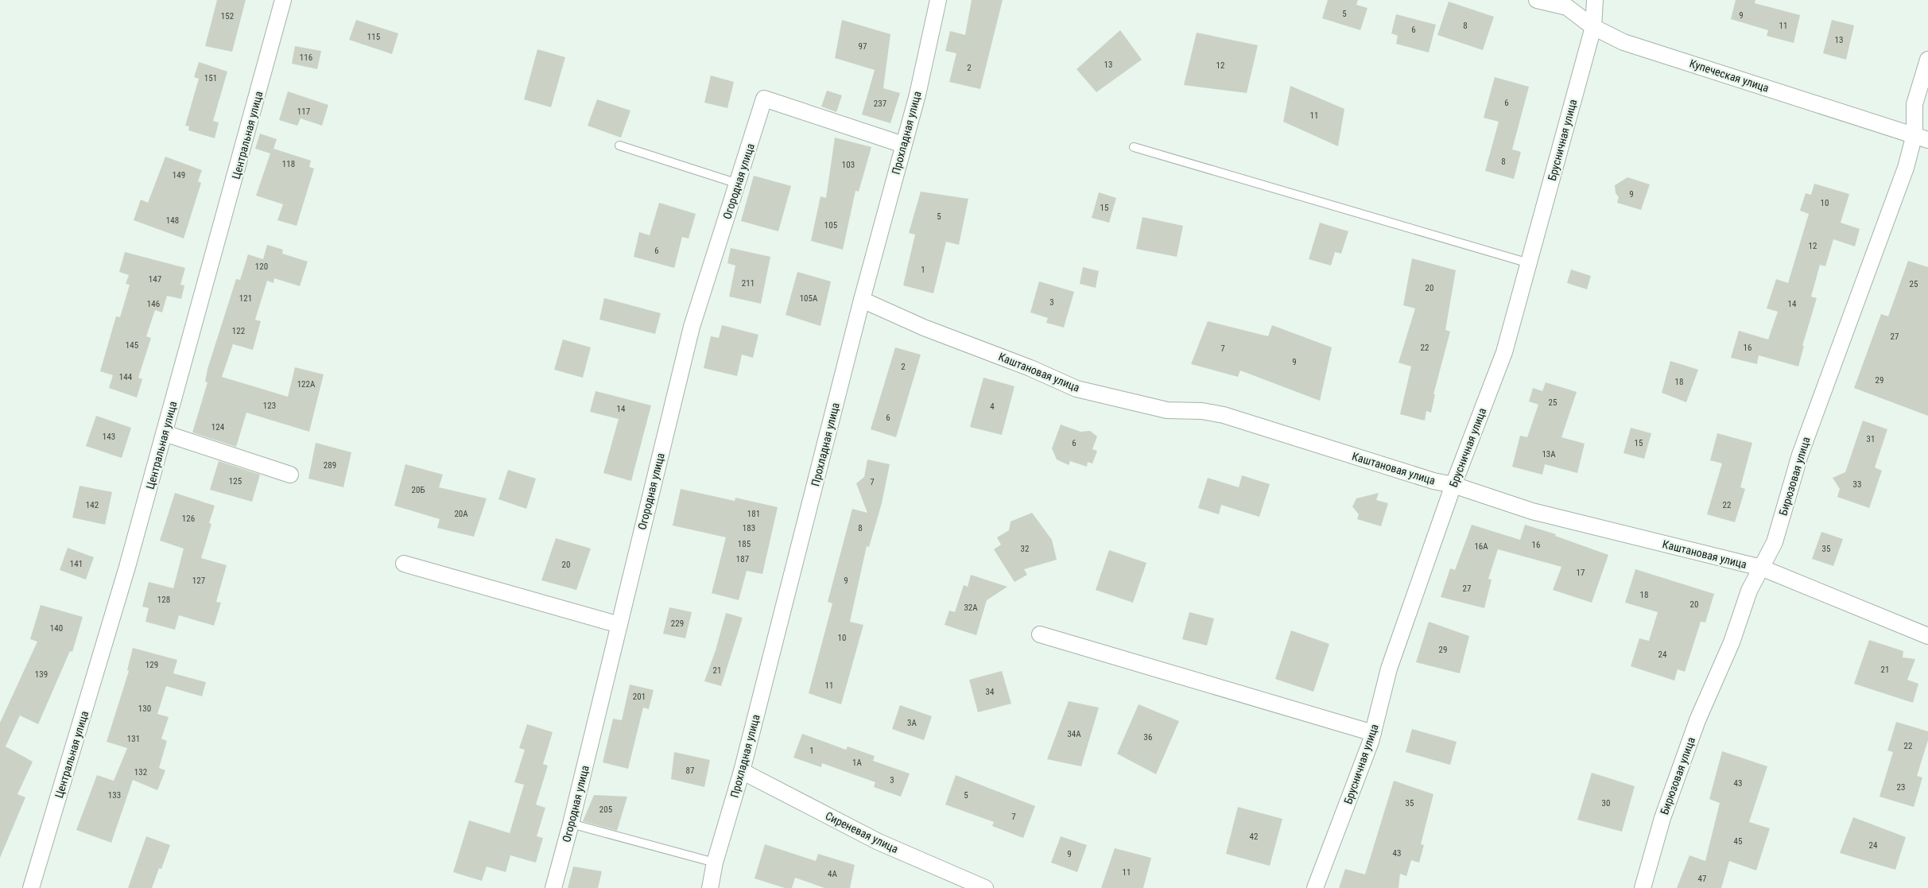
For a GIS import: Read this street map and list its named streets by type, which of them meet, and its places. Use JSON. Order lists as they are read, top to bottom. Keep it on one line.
{"streets":{"street":["Купеческая улица","Прохладная улица","Центральная улица","Брусничная улица","Огородная улица","Каштановая улица","Бирюзовая улица","Сиреневая улица"]},"crossings":[["Купеческая улица","Брусничная улица"],["Купеческая улица","Бирюзовая улица"],["Прохладная улица","Огородная улица"],["Прохладная улица","Каштановая улица"],["Прохладная улица","Сиреневая улица"],["Брусничная улица","Каштановая улица"],["Каштановая улица","Бирюзовая улица"]],"house_numbers":["5","9","152","8","11","6","115","13","97","116","13","12","2","151","6","237","117","11","8","118","103","149","9","10","15","5","148","105","12","6","120","1","147","211","25","20","121","105А","3","146","14","122","27","145","22","16","7","9","2","144","29","18","122А","25","123","4","14","6","124","143","31","6","15","13А","289","125","7","33","20Б","142","22","20А","181","126","183","8","185","16","16А","32","35","187","141","20","17","127","9","27","18","128","20","32А","229","140","10","29","24","129","21","21","139","11","34","201","130","3А","34А","36","131","22","1","1А","87","132","3","43","23","133","5","35","30","205","7","42","45","24","43","9","11","4А","47"]}
